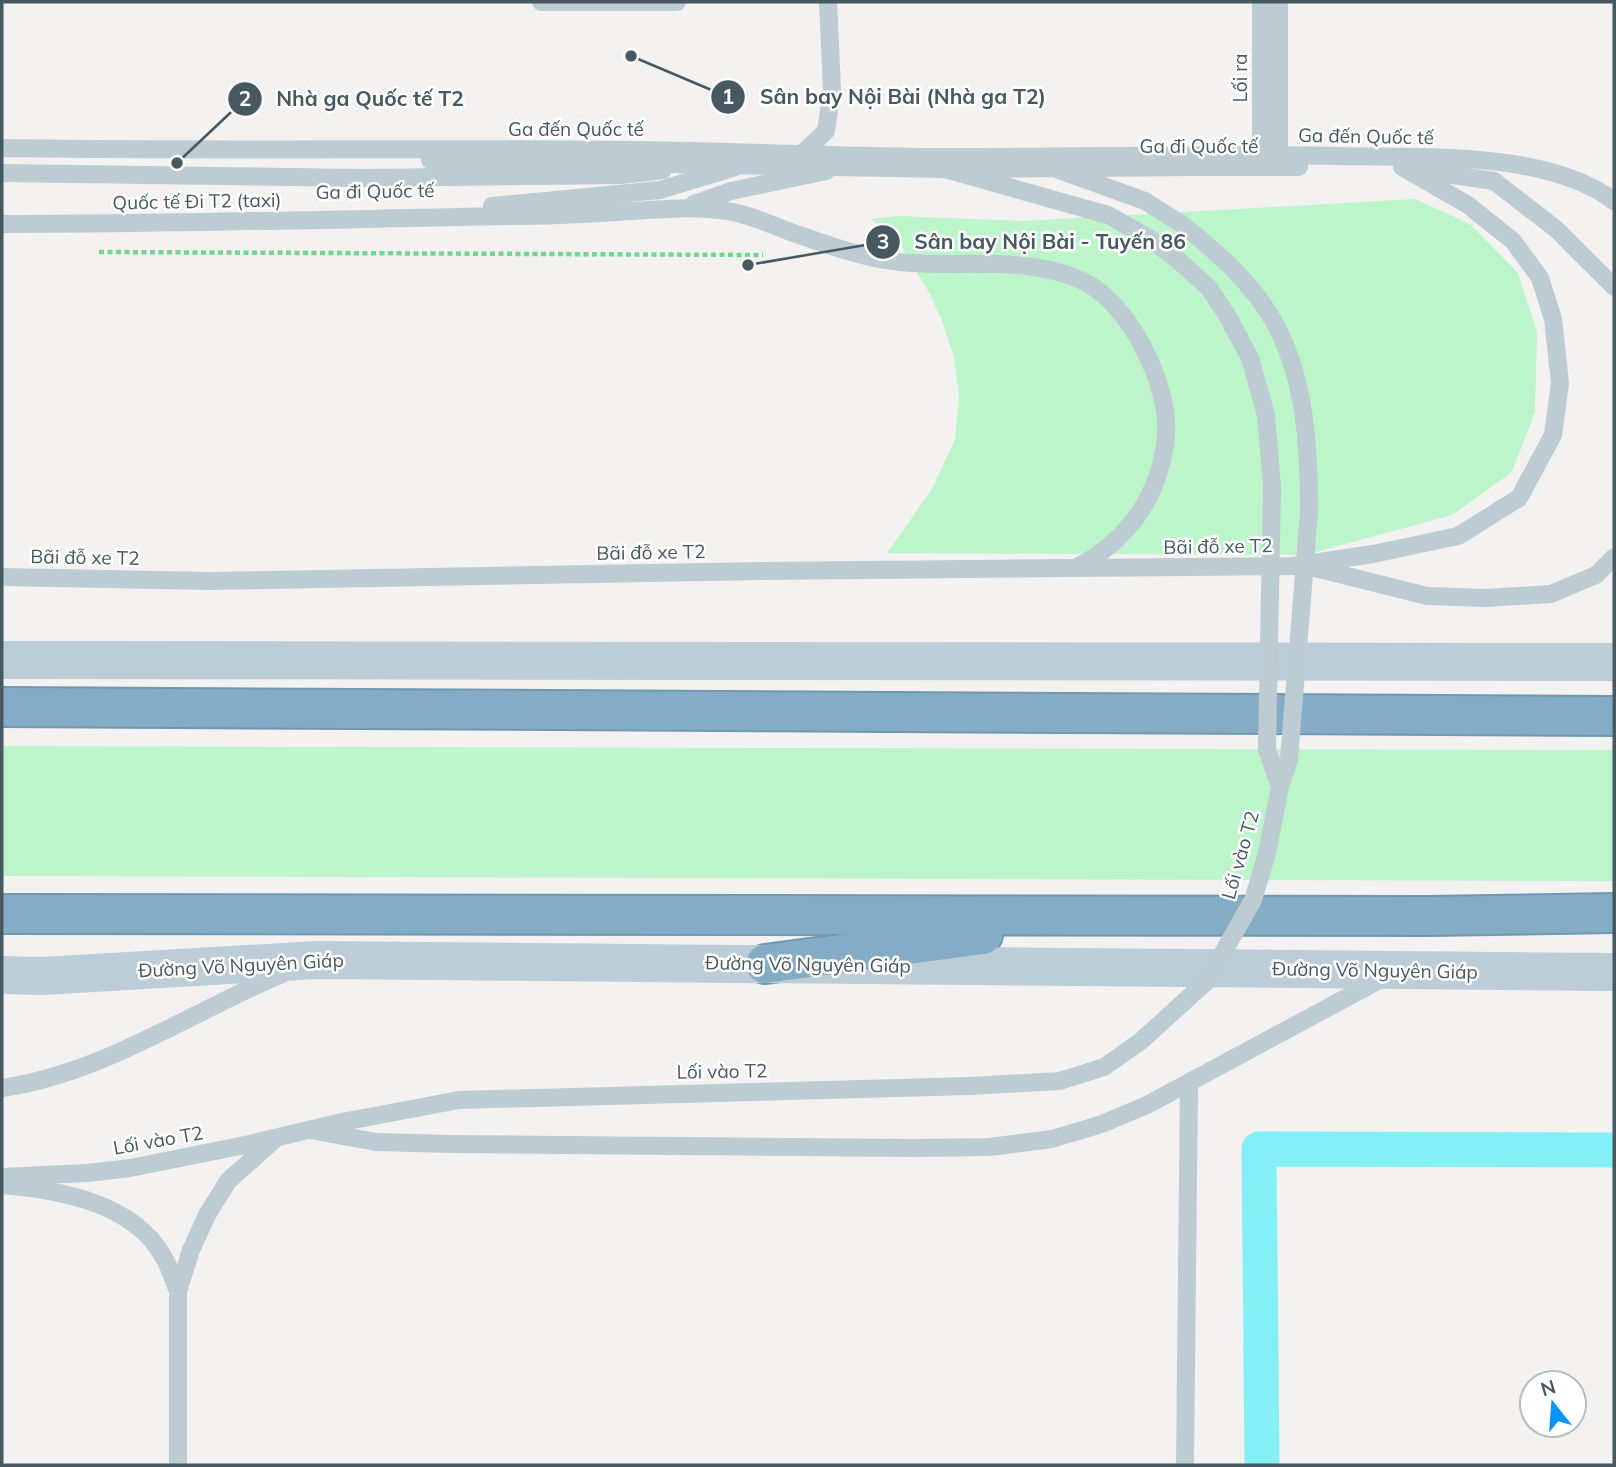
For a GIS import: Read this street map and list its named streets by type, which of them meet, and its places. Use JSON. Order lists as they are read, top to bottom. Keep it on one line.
{"streets":{"main road":["Đường Võ Nguyên Giáp"],"lane":["Lối ra","Ga đến Quốc tế","Ga đi Quốc tế","Quốc tế Đi T2 (taxi)","Bãi đỗ xe T2","Lối vào T2"]},"crossings":[["Lối ra","Ga đến Quốc tế"],["Ga đến Quốc tế","Lối vào T2"]],"places":["Sân bay Nội Bài (Nhà ga T2)","Nhà ga Quốc tế T2","Sân bay Nội Bài - Tuyến 86"],"north":"top"}
